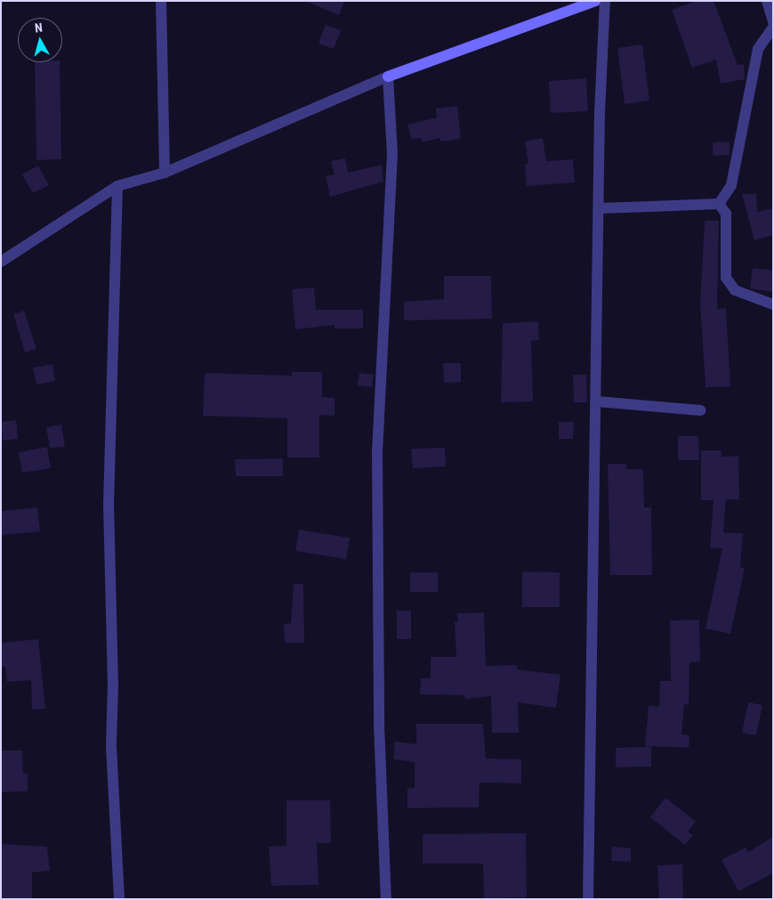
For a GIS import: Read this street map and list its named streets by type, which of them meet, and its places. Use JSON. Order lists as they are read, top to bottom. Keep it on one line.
{"north":"top"}
